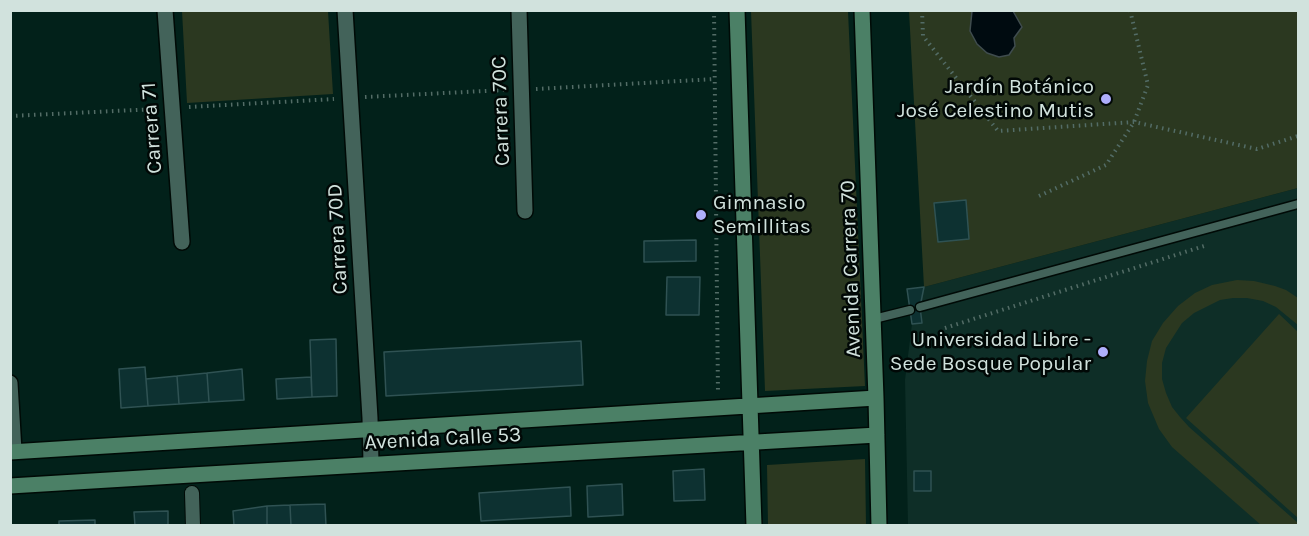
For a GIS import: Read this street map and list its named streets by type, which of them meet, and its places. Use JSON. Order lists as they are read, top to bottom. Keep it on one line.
{"streets":{"main road":["Avenida Carrera 70","Avenida Calle 53"],"street":["Carrera 70C","Carrera 71","Carrera 70D"]},"crossings":[["Carrera 70D","Avenida Calle 53"],["Avenida Carrera 70","Avenida Calle 53"]],"places":["Jardín Botánico José Celestino Mutis","Gimnasio Semillitas","Universidad Libre - Sede Bosque Popular"]}
